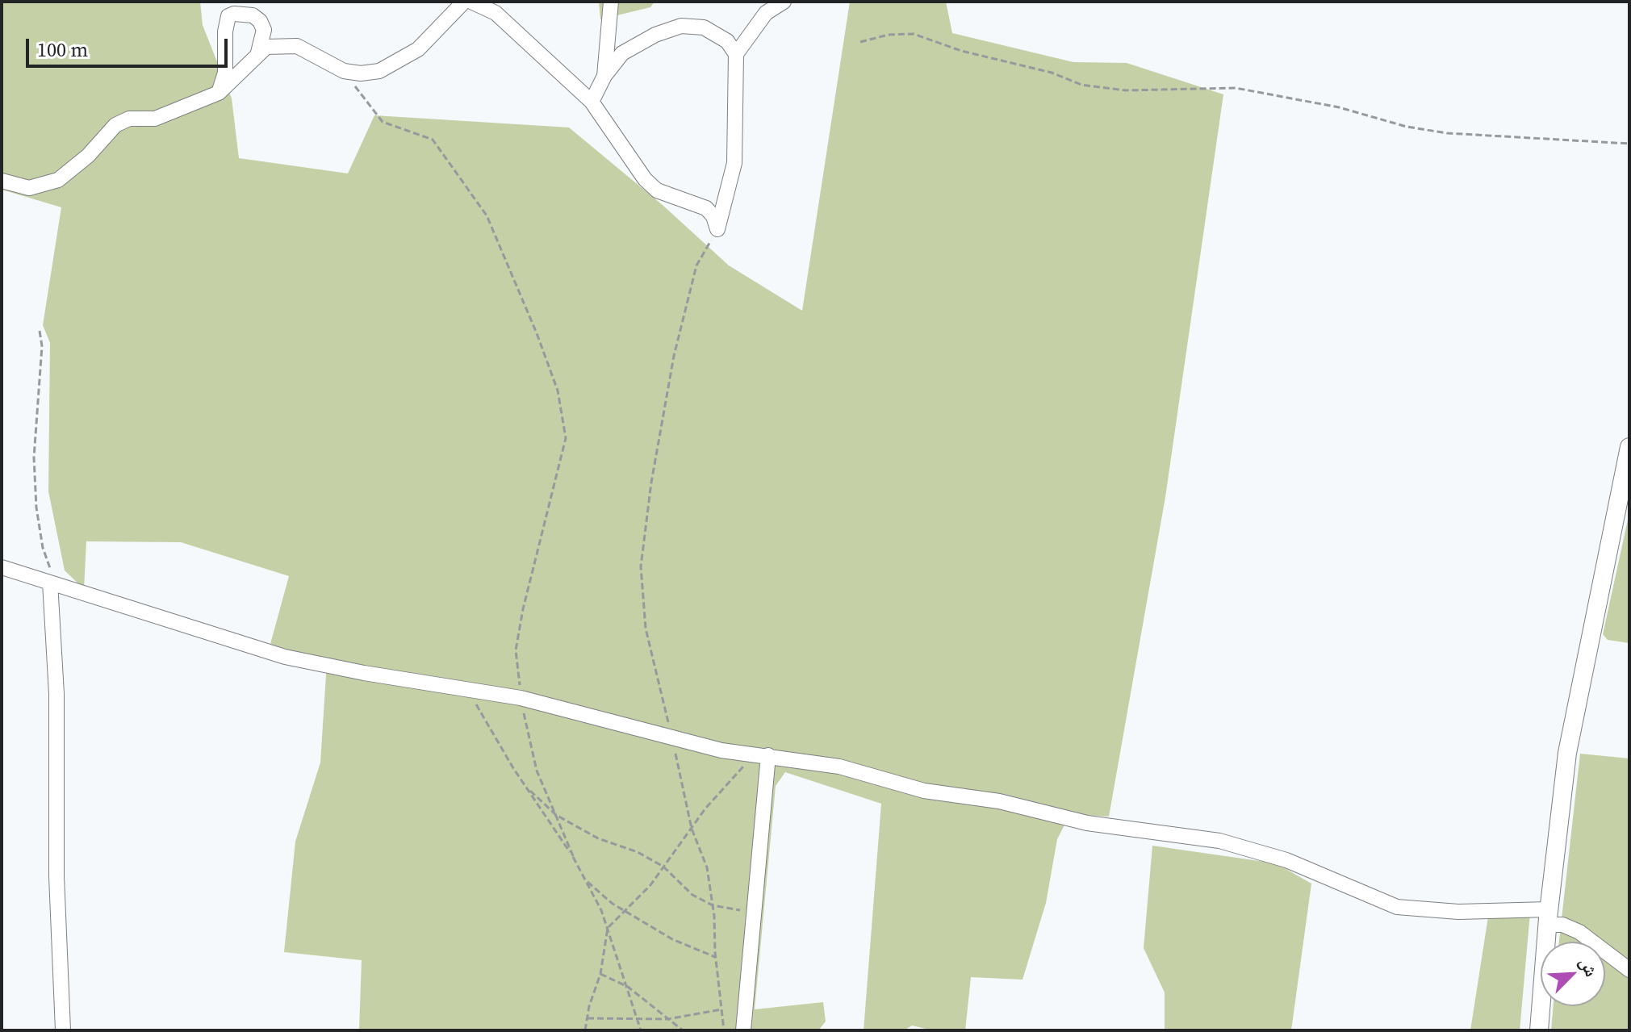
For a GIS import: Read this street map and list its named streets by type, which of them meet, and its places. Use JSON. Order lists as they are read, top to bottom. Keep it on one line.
{"scale_bar":"100 m","north":"top right"}
